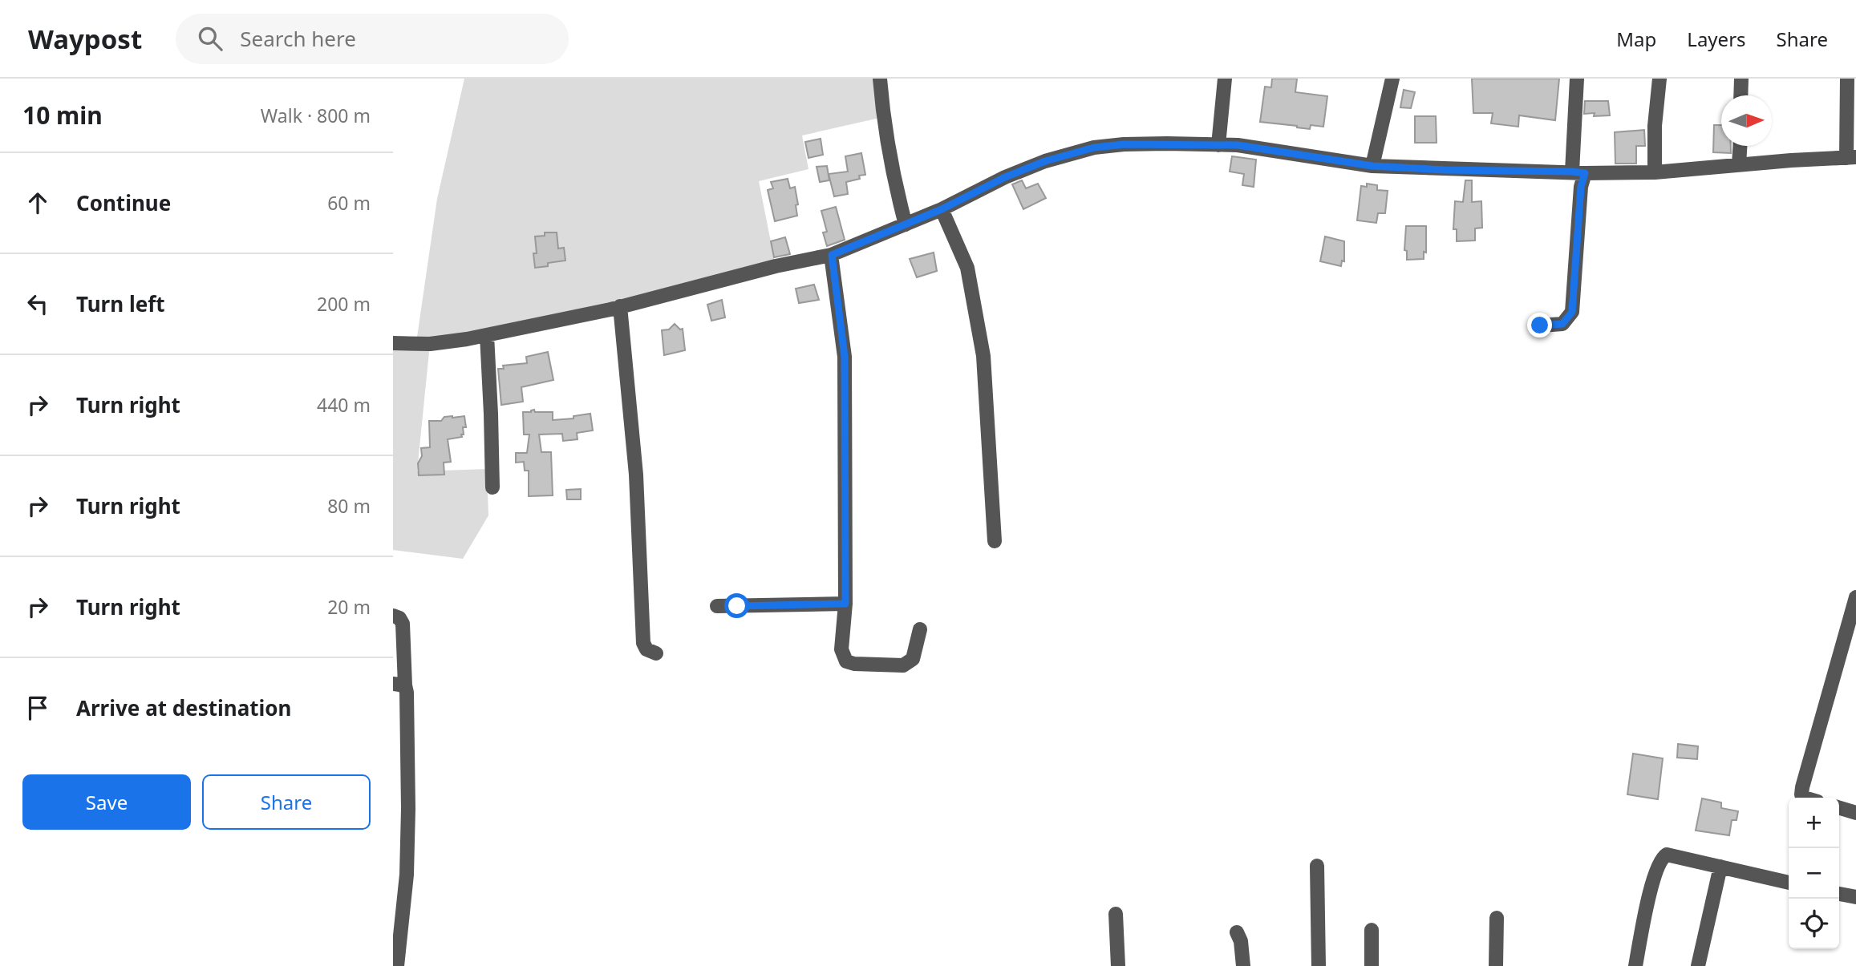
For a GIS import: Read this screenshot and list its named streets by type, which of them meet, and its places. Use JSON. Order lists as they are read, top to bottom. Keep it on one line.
{"north":"right","page":{"header":"Waypost","search":"Search here","nav":["Map","Layers","Share"],"heading":["10 min","Walk · 800 m"],"list":[["Continue","60 m"],["Turn left","200 m"],["Turn right","440 m"],["Turn right","80 m"],["Turn right","20 m"],"Arrive at destination"],"buttons":["Save","Share"],"map_buttons":["+","−"]}}
